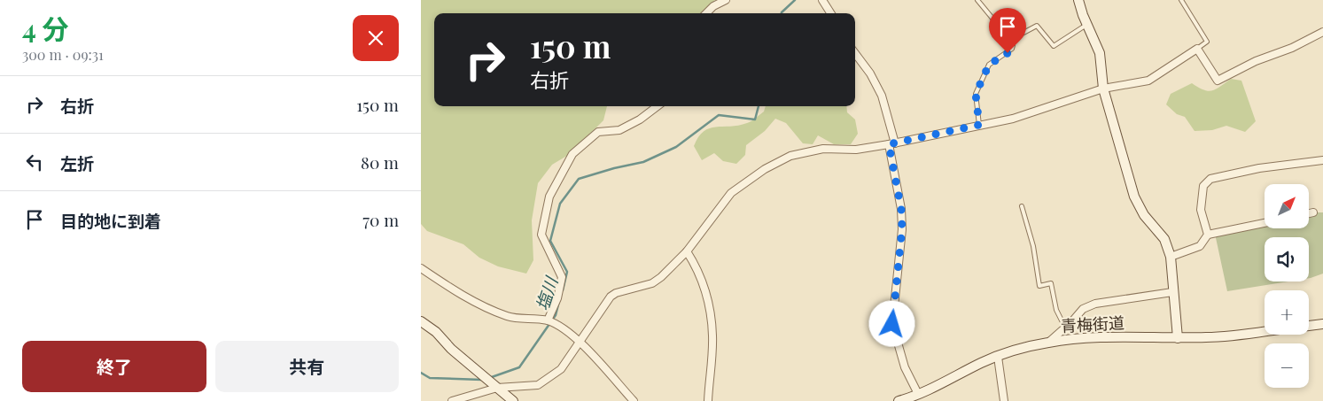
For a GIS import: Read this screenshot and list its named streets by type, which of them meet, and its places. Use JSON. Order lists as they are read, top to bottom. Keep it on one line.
{"streets":{"street":["青梅街道"]},"water":["塩川"],"north":"top right","page":{"heading":["4 分","300 m · 09:31"],"turn":["150 m","右折"],"list":[{"name":"右折","value":"150 m"},{"name":"左折","value":"80 m"},{"name":"目的地に到着","value":"70 m"}],"map_buttons":["+","−"],"buttons":["終了","共有"]}}
